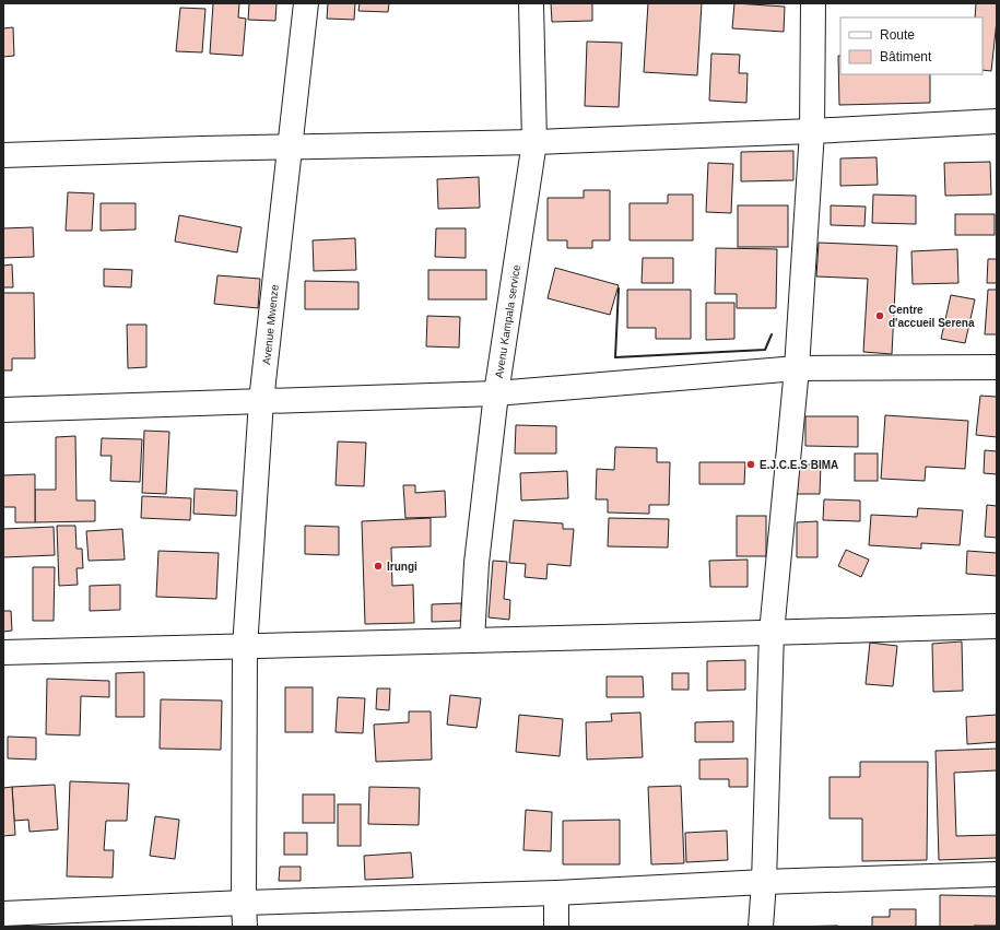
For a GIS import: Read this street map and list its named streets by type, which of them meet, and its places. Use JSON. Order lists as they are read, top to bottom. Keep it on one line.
{"streets":{"street":["Avenu Kampala service","Avenue Mwenze"]},"places":["Centre d'accueil Serena","E.J.C.E.S BIMA","Irungi"],"legend":["Route","Bâtiment"]}
